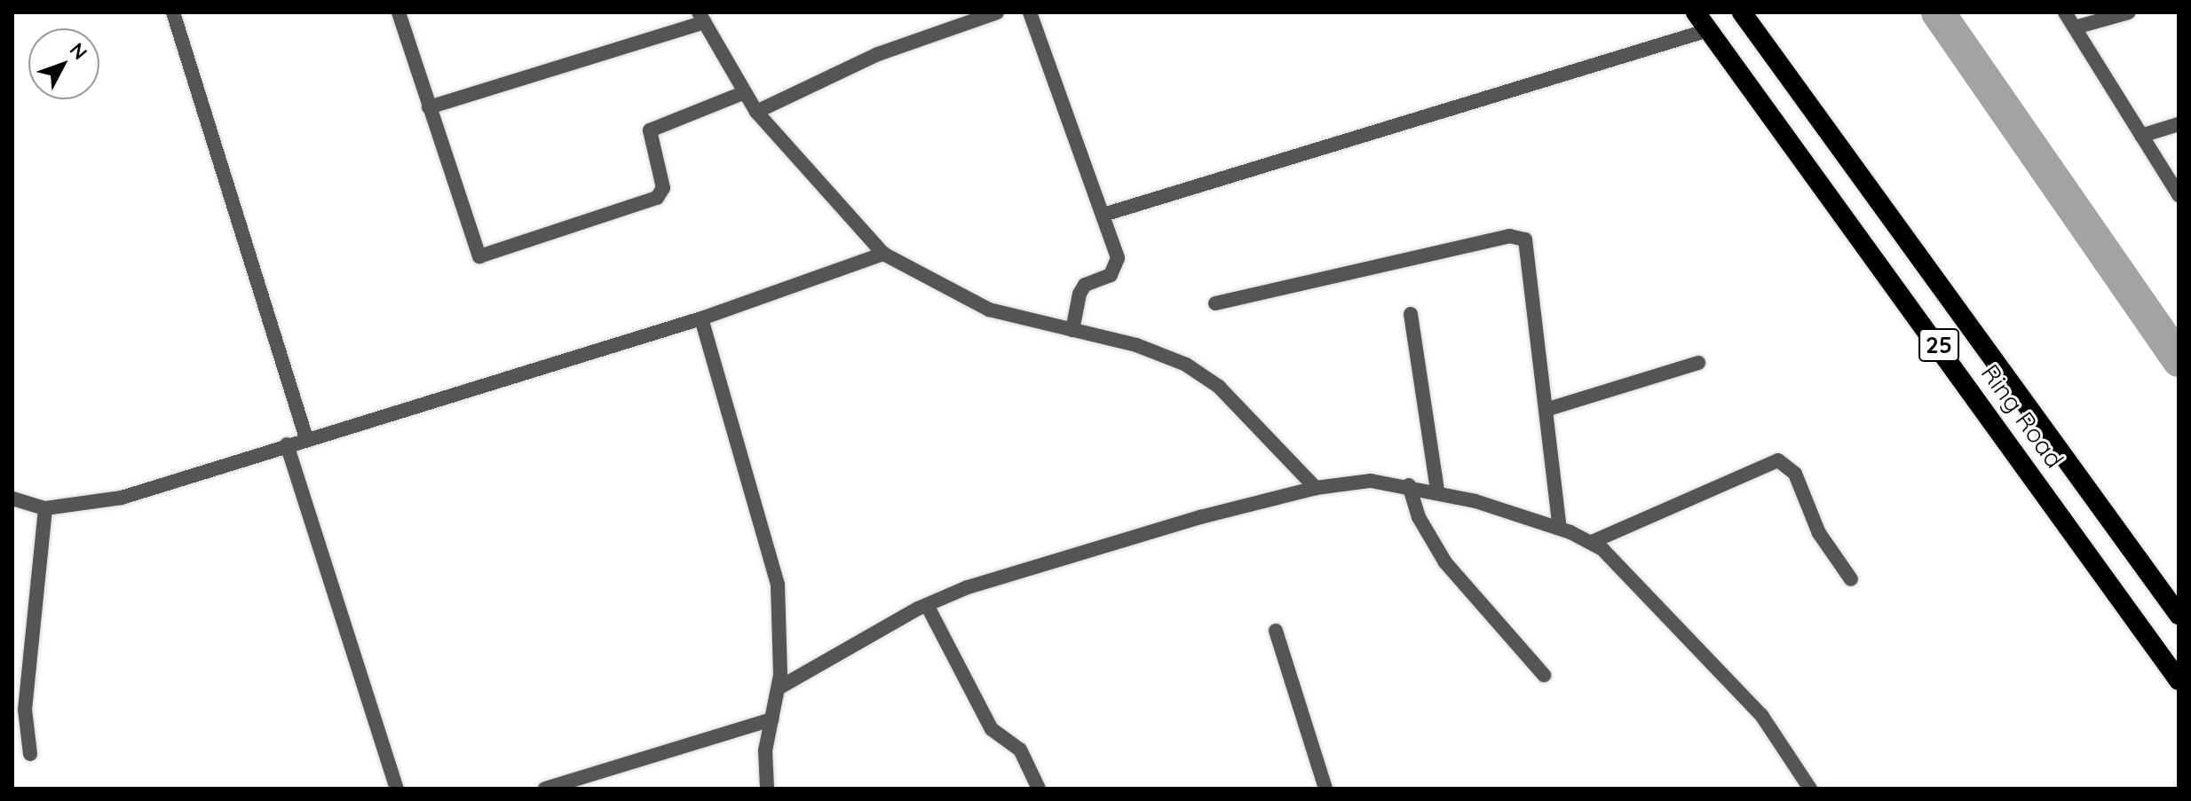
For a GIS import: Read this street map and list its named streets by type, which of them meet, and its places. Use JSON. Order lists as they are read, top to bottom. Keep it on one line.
{"streets":{"highway":["25","Ring Road"]},"north":"top right"}
